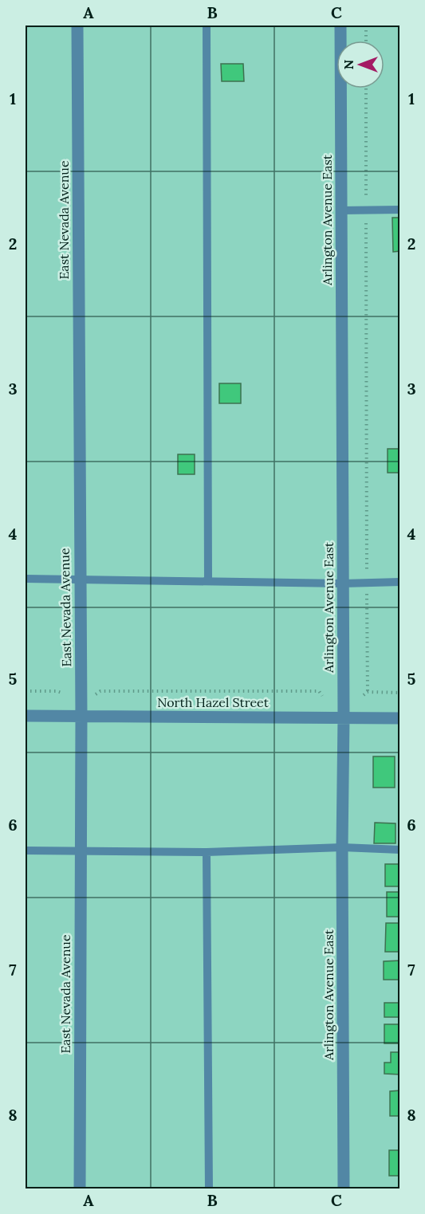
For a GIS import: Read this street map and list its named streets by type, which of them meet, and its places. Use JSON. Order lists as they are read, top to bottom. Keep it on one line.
{"streets":{"street":["East Nevada Avenue","Arlington Avenue East","North Hazel Street"]},"crossings":[["East Nevada Avenue","North Hazel Street"],["Arlington Avenue East","North Hazel Street"]],"north":"left","grid":{"columns":["A","B","C"],"rows":["1","2","3","4","5","6","7","8"]}}
